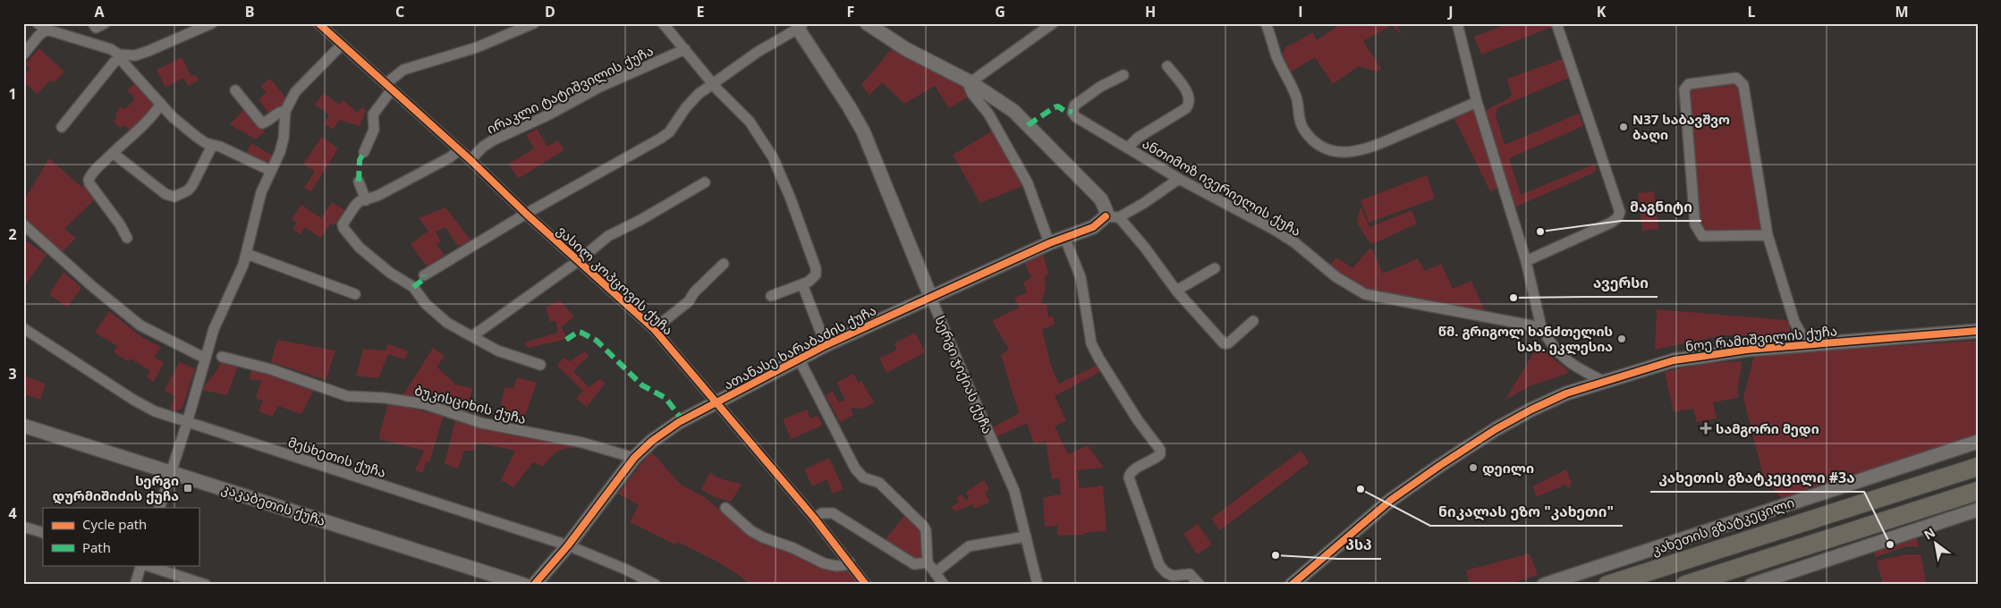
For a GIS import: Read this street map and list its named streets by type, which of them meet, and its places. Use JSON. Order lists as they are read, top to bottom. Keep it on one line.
{"streets":{"highway":["კახეთის გზატკეცილი"],"street":["ირაკლი ტატიშვილის ქუჩა","ანთიმოზ ივერიელის ქუჩა","ვასილ კოპცოვის ქუჩა","ნოე რამიშვილის ქუჩა","ათანასე ხარაბაძის ქუჩა","სერგი ჯიქიას ქუჩა","ბუკისციხის ქუჩა","მესხეთის ქუჩა","კაკაბეთის ქუჩა"]},"crossings":[["ირაკლი ტატიშვილის ქუჩა","ვასილ კოპცოვის ქუჩა"],["ანთიმოზ ივერიელის ქუჩა","ათანასე ხარაბაძის ქუჩა"],["ვასილ კოპცოვის ქუჩა","ათანასე ხარაბაძის ქუჩა"],["ათანასე ხარაბაძის ქუჩა","სერგი ჯიქიას ქუჩა"],["ათანასე ხარაბაძის ქუჩა","ბუკისციხის ქუჩა"],["ათანასე ხარაბაძის ქუჩა","მესხეთის ქუჩა"]],"places":{"other":["N37 საბავშვო ბაღი","მაგნიტი","ავერსი","წმ. გრიგოლ ხანძთელის სახ. ეკლესია","დეილი","ნიკალას ეზო \"კახეთი\"","კახეთის გზატკეცილი #3ა","პსპ"],"health":["სამგორი მედი"],"transit":["სერგი დურმიშიძის ქუჩა"]},"legend":["Cycle path","Path"],"north":"top left","grid":{"columns":["A","B","C","D","E","F","G","H","I","J","K","L","M"],"rows":["1","2","3","4"]}}
